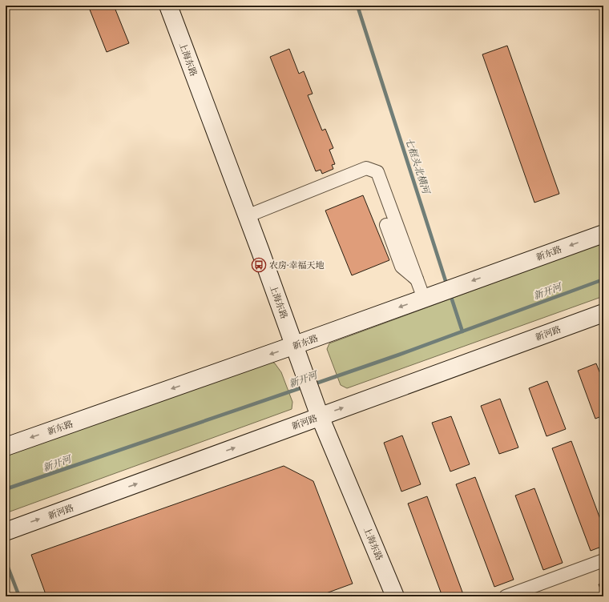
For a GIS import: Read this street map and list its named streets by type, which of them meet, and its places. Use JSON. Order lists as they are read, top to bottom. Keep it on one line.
{"streets":{"street":["上海东路","新东路","新河路"]},"crossings":[["上海东路","新东路"],["上海东路","新河路"]],"one_way":["新东路","新河路"],"water":["七框头北横河","新开河"],"places":{"bus stop":["农房·幸福天地"]}}
